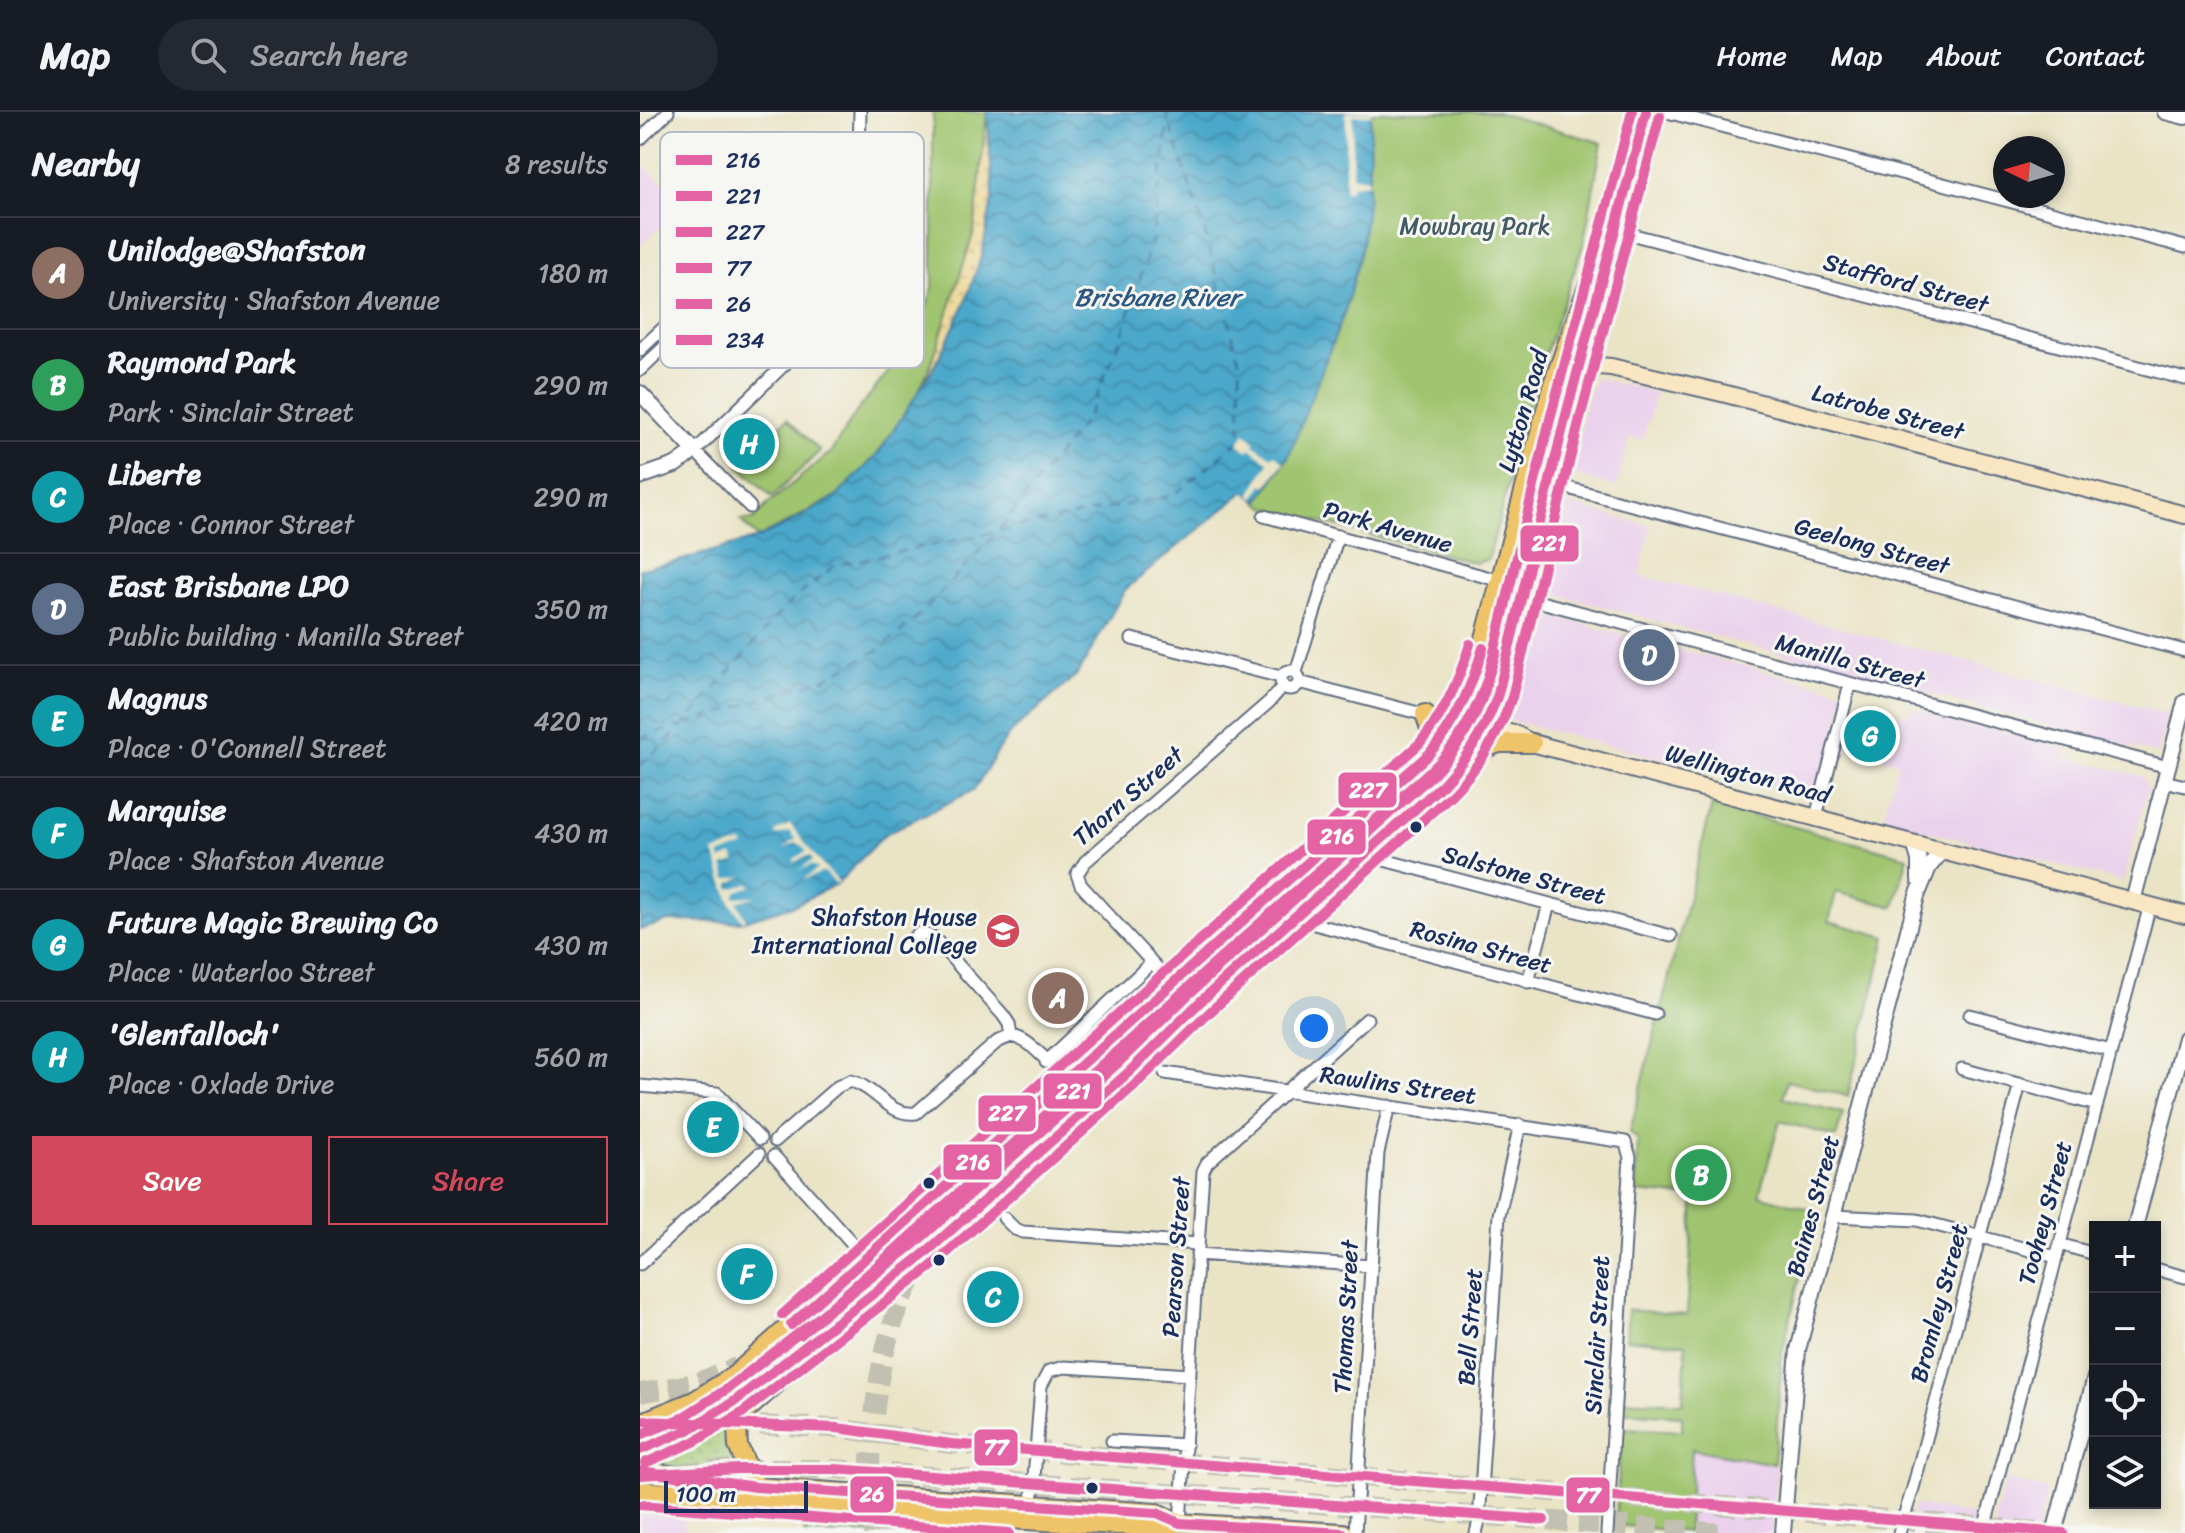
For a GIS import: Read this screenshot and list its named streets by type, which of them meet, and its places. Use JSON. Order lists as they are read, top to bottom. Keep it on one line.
{"streets":{"main road":["Lytton Road","Latrobe Street","Wellington Road"],"street":["Stafford Street","Park Avenue","Geelong Street","Manilla Street","Thorn Street","Salstone Street","Rosina Street","Rawlins Street","Baines Street","Toohey Street","Pearson Street","Bromley Street","Thomas Street","Bell Street","Sinclair Street"]},"crossings":[["Stafford Street","Lytton Road"],["Lytton Road","Latrobe Street"],["Lytton Road","Park Avenue"],["Lytton Road","Geelong Street"],["Lytton Road","Manilla Street"],["Lytton Road","Wellington Road"],["Lytton Road","Thorn Street"],["Lytton Road","Salstone Street"],["Lytton Road","Rosina Street"],["Wellington Road","Baines Street"],["Wellington Road","Toohey Street"],["Rawlins Street","Pearson Street"],["Rawlins Street","Thomas Street"],["Rawlins Street","Bell Street"],["Rawlins Street","Sinclair Street"]],"water":["Brisbane River"],"parks":["Mowbray Park"],"places":{"school or university":["Shafston House International College"]},"lines":["transit line 216","transit line 227","transit line 221","transit line 77","transit line 26","transit line 234"],"legend":["216","221","227","77","26","234"],"scale_bar":"100 m","north":"left","page":{"header":"Map","search":"Search here","nav":["Home","Map","About","Contact"],"heading":["Nearby","8 results"],"list":[{"mark":"A","name":"Unilodge@Shafston","note":"University · Shafston Avenue","value":"180 m"},{"mark":"B","name":"Raymond Park","note":"Park · Sinclair Street","value":"290 m"},{"mark":"C","name":"Liberte","note":"Place · Connor Street","value":"290 m"},{"mark":"D","name":"East Brisbane LPO","note":"Public building · Manilla Street","value":"350 m"},{"mark":"E","name":"Magnus","note":"Place · O'Connell Street","value":"420 m"},{"mark":"F","name":"Marquise","note":"Place · Shafston Avenue","value":"430 m"},{"mark":"G","name":"Future Magic Brewing Co","note":"Place · Waterloo Street","value":"430 m"},{"mark":"H","name":"'Glenfalloch'","note":"Place · Oxlade Drive","value":"560 m"}],"pins":["H","D","G","A","E","B","F","C"],"buttons":["Save","Share"],"map_buttons":["+","−"],"scale":"100 m"}}
